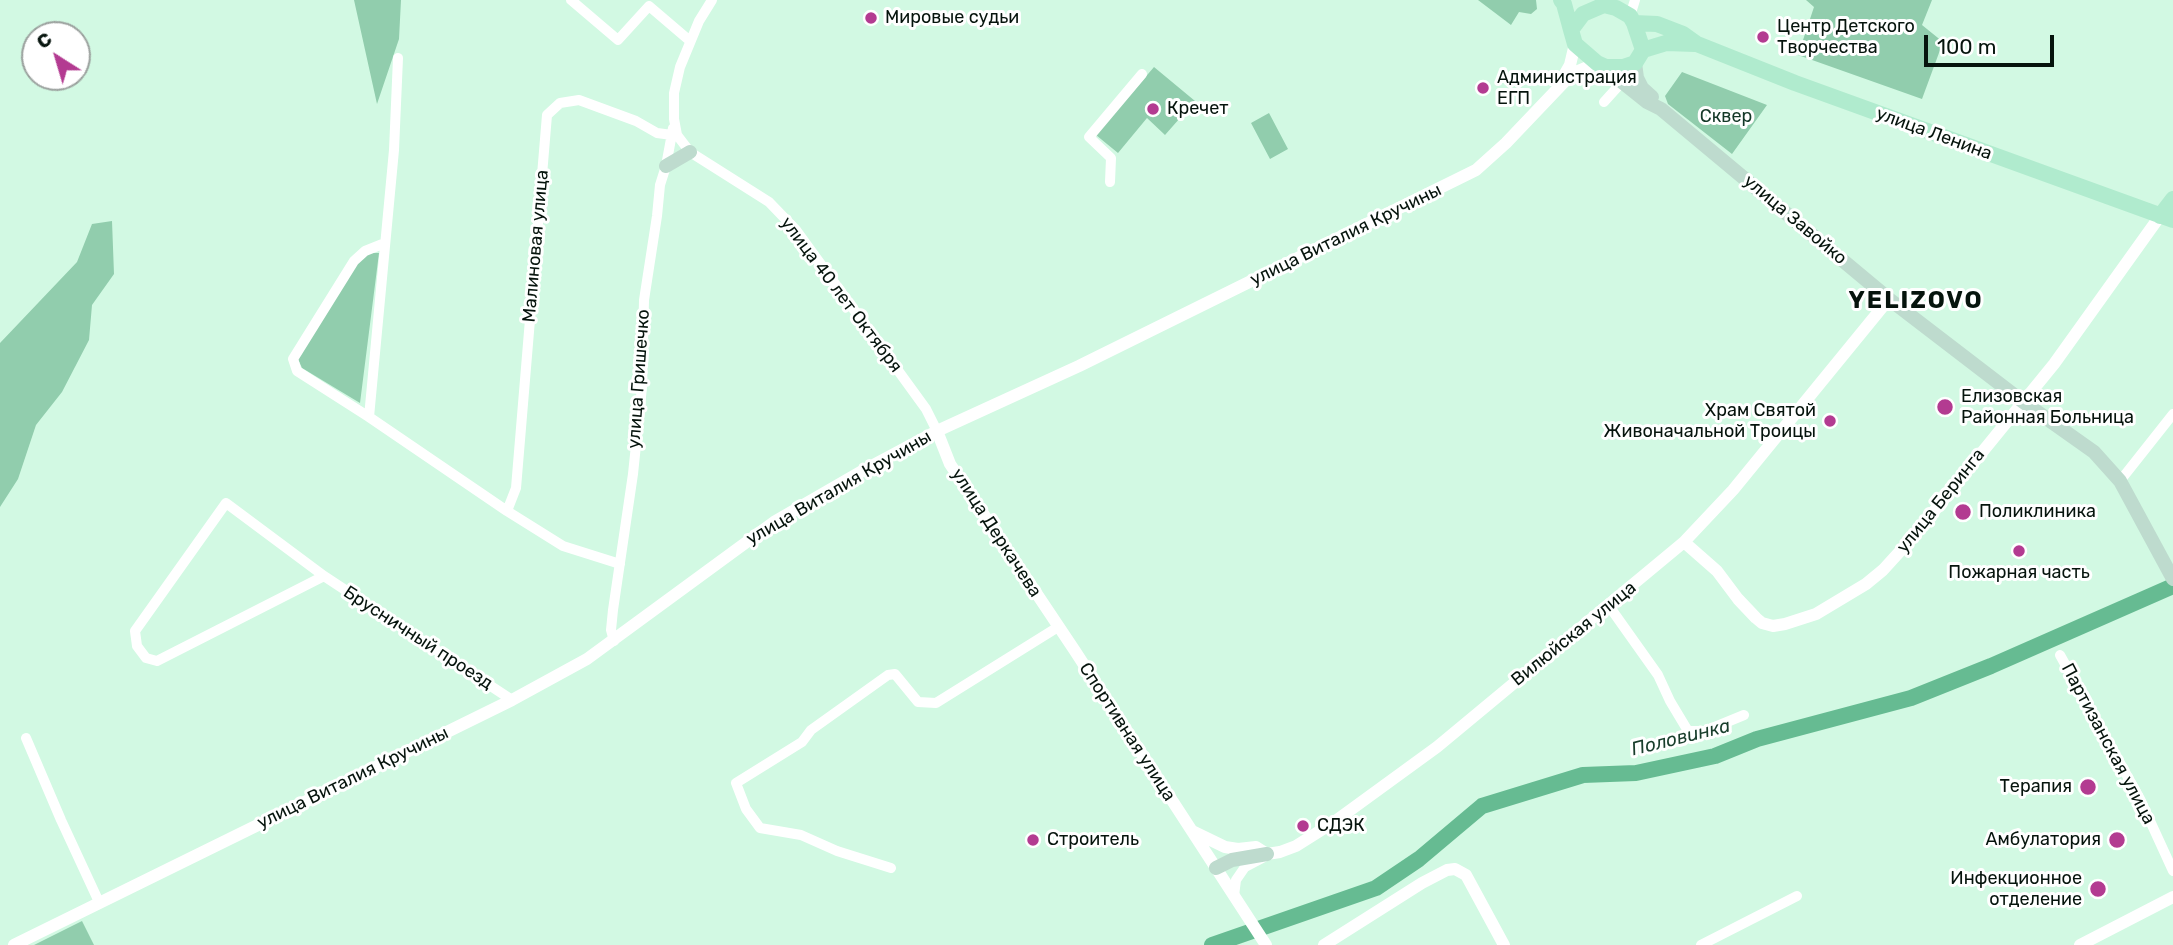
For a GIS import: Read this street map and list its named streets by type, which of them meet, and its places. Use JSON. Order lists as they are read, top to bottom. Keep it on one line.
{"streets":{"main road":["улица Ленина","улица Завойко","улица Беринга"],"street":["улица Виталия Кручины","Малиновая улица","улица 40 лет Октября","улица Гришечко","улица Деркачева","Вилюйская улица","Брусничный проезд","Спортивная улица","Партизанская улица"]},"crossings":[["улица Ленина","улица Завойко"],["улица Ленина","улица Виталия Кручины"],["улица Ленина","улица Беринга"],["улица Завойко","улица Виталия Кручины"],["улица Завойко","улица Беринга"],["улица Завойко","Вилюйская улица"],["улица Виталия Кручины","улица 40 лет Октября"],["улица Виталия Кручины","улица Гришечко"],["улица Виталия Кручины","улица Деркачева"],["улица Виталия Кручины","Брусничный проезд"],["Малиновая улица","улица Гришечко"],["улица 40 лет Октября","улица Деркачева"],["улица Беринга","Вилюйская улица"],["улица Деркачева","Спортивная улица"],["Вилюйская улица","Спортивная улица"]],"districts":["YELIZOVO"],"water":["Половинка"],"parks":["Сквер"],"places":["Мировые судьи","Центр Детского Творчества","Администрация ЕГП","Кречет","Елизовская Районная Больница","Храм Святой Живоначальной Троицы","Поликлиника","Пожарная часть","Терапия","СДЭК","Строитель","Амбулатория","Инфекционное отделение"],"scale_bar":"100 m","north":"top left"}
